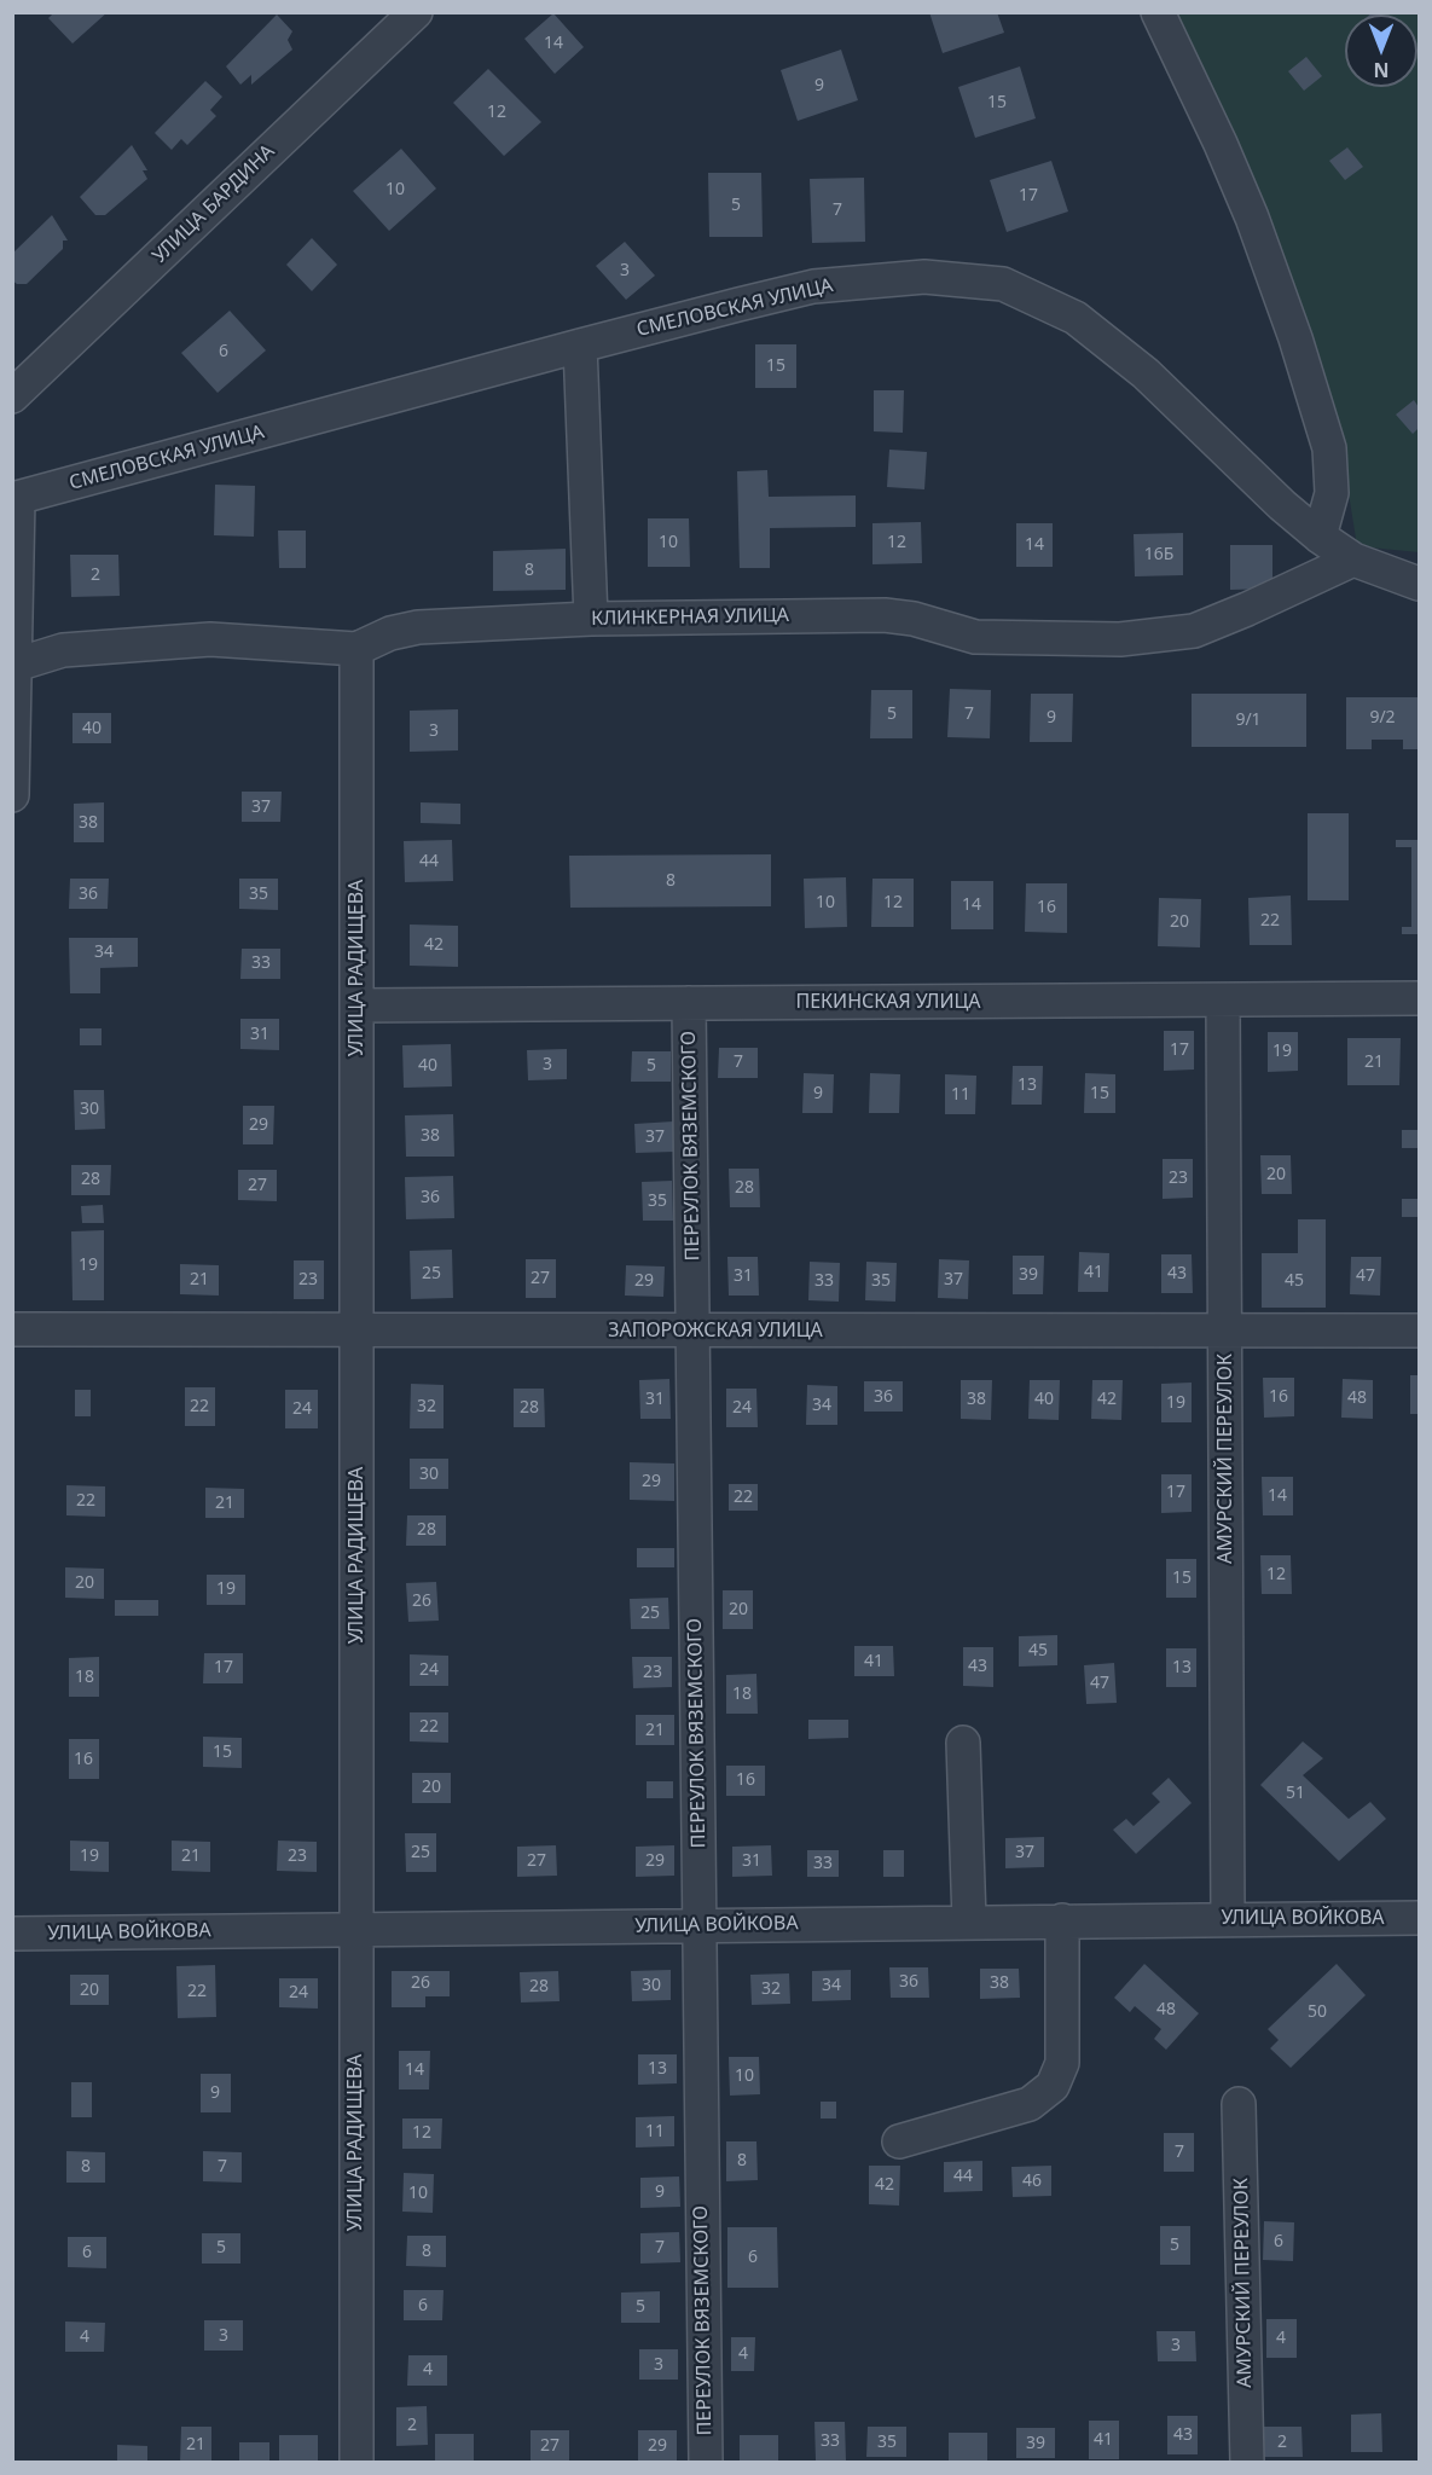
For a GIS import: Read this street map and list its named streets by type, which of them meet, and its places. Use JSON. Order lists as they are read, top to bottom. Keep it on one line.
{"streets":{"street":["УЛИЦА БАРДИНА","СМЕЛОВСКАЯ УЛИЦА","КЛИНКЕРНАЯ УЛИЦА","УЛИЦА РАДИЩЕВА","ПЕКИНСКАЯ УЛИЦА","ПЕРЕУЛОК ВЯЗЕМСКОГО","ЗАПОРОЖСКАЯ УЛИЦА","АМУРСКИЙ ПЕРЕУЛОК","УЛИЦА ВОЙКОВА"]},"crossings":[["СМЕЛОВСКАЯ УЛИЦА","КЛИНКЕРНАЯ УЛИЦА"],["КЛИНКЕРНАЯ УЛИЦА","УЛИЦА РАДИЩЕВА"],["УЛИЦА РАДИЩЕВА","ПЕКИНСКАЯ УЛИЦА"],["УЛИЦА РАДИЩЕВА","ЗАПОРОЖСКАЯ УЛИЦА"],["УЛИЦА РАДИЩЕВА","УЛИЦА ВОЙКОВА"],["ПЕКИНСКАЯ УЛИЦА","ПЕРЕУЛОК ВЯЗЕМСКОГО"],["ПЕКИНСКАЯ УЛИЦА","АМУРСКИЙ ПЕРЕУЛОК"],["ПЕРЕУЛОК ВЯЗЕМСКОГО","ЗАПОРОЖСКАЯ УЛИЦА"],["ПЕРЕУЛОК ВЯЗЕМСКОГО","УЛИЦА ВОЙКОВА"],["ЗАПОРОЖСКАЯ УЛИЦА","АМУРСКИЙ ПЕРЕУЛОК"],["АМУРСКИЙ ПЕРЕУЛОК","УЛИЦА ВОЙКОВА"]],"house_numbers":["14","9","15","12","10","17","5","7","3","6","15","10","12","14","16Б","8","2","5","7","9","9/2","9/1","40","3","37","38","44","8","36","35","10","12","14","16","22","20","42","34","33","31","17","19","7","21","3","40","5","13","9","15","11","30","29","38","37","20","23","28","27","28","36","35","19","41","25","43","39","31","47","27","21","23","37","29","33","35","45","36","16","48","31","38","40","42","19","34","22","32","28","24","24","30","29","17","14","22","22","21","28","12","15","20","19","26","20","25","45","41","43","17","13","24","23","18","47","18","22","21","15","16","16","20","51","25","37","19","21","23","27","29","31","33","36","26","38","30","34","28","32","20","22","24","48","50","13","14","10","9","11","12","7","8","8","7","44","46","42","9","10","6","5","5","7","8","6","6","6","5","3","4","4","3","4","3","4","2","43","41","33","35","2","39","21","27","29"],"north":"bottom"}
